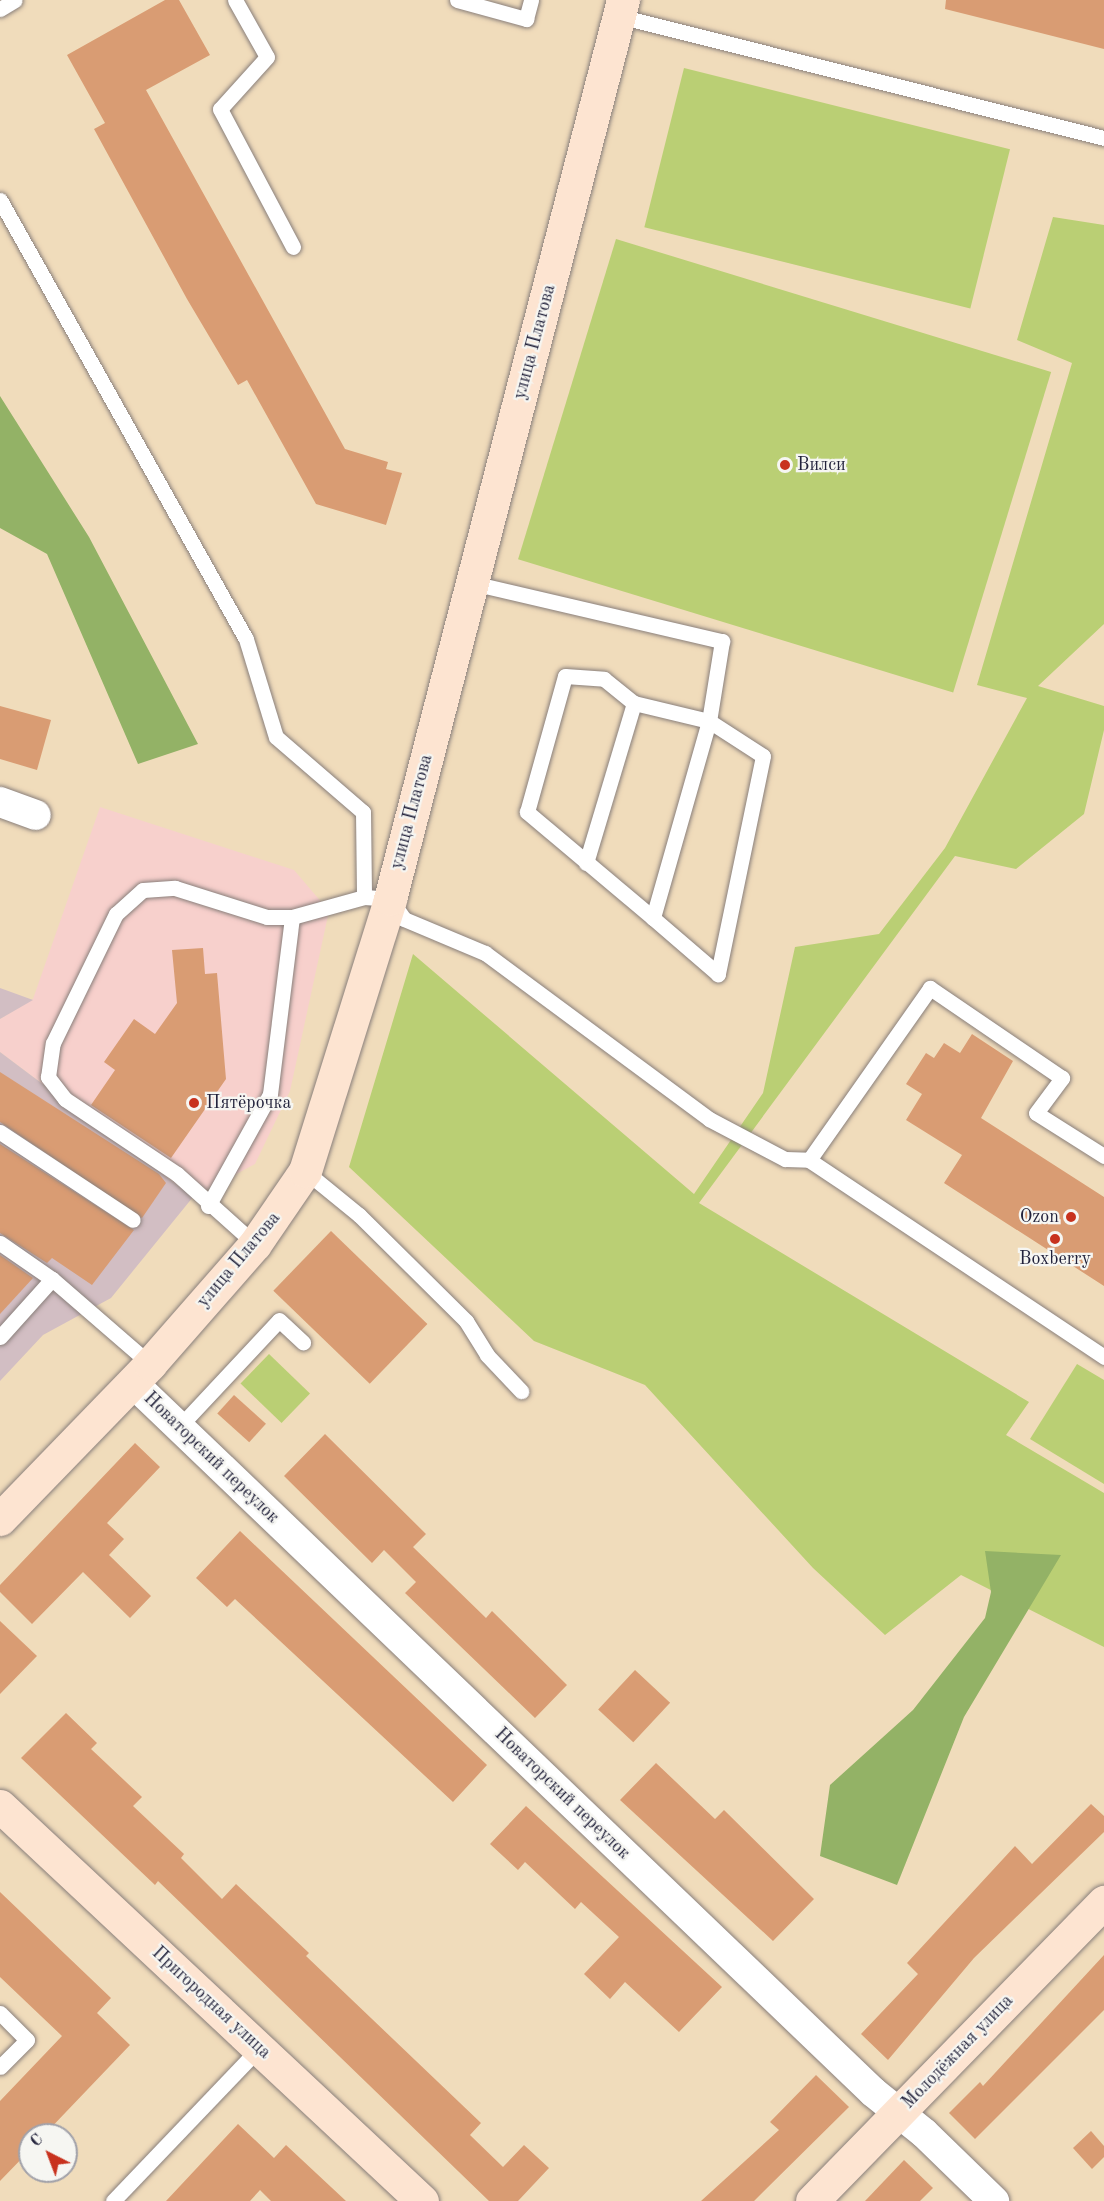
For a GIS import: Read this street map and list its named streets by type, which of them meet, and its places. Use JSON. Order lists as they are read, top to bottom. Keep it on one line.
{"streets":{"street":["улица Платова","Новаторский переулок","Пригородная улица","Молодёжная улица"]},"crossings":[["улица Платова","Новаторский переулок"],["Новаторский переулок","Молодёжная улица"]],"places":["Вилси","Пятёрочка","Ozon","Boxberry"],"north":"top left"}
